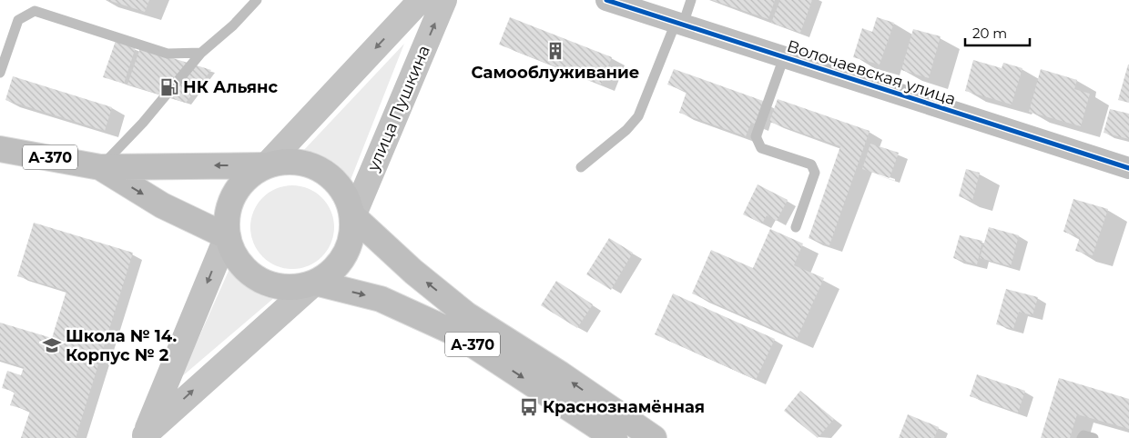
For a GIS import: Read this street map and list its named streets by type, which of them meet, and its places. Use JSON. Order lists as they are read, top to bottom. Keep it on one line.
{"streets":{"highway":["А-370"],"main road":["улица Пушкина"],"street":["Волочаевская улица"]},"crossings":[["улица Пушкина","А-370"]],"places":{"building":["Самооблуживание"],"fuel station":["НК Альянс"],"school or university":["Школа № 14. Корпус № 2"],"bus stop":["Краснознамённая"]},"scale_bar":"20 m"}
